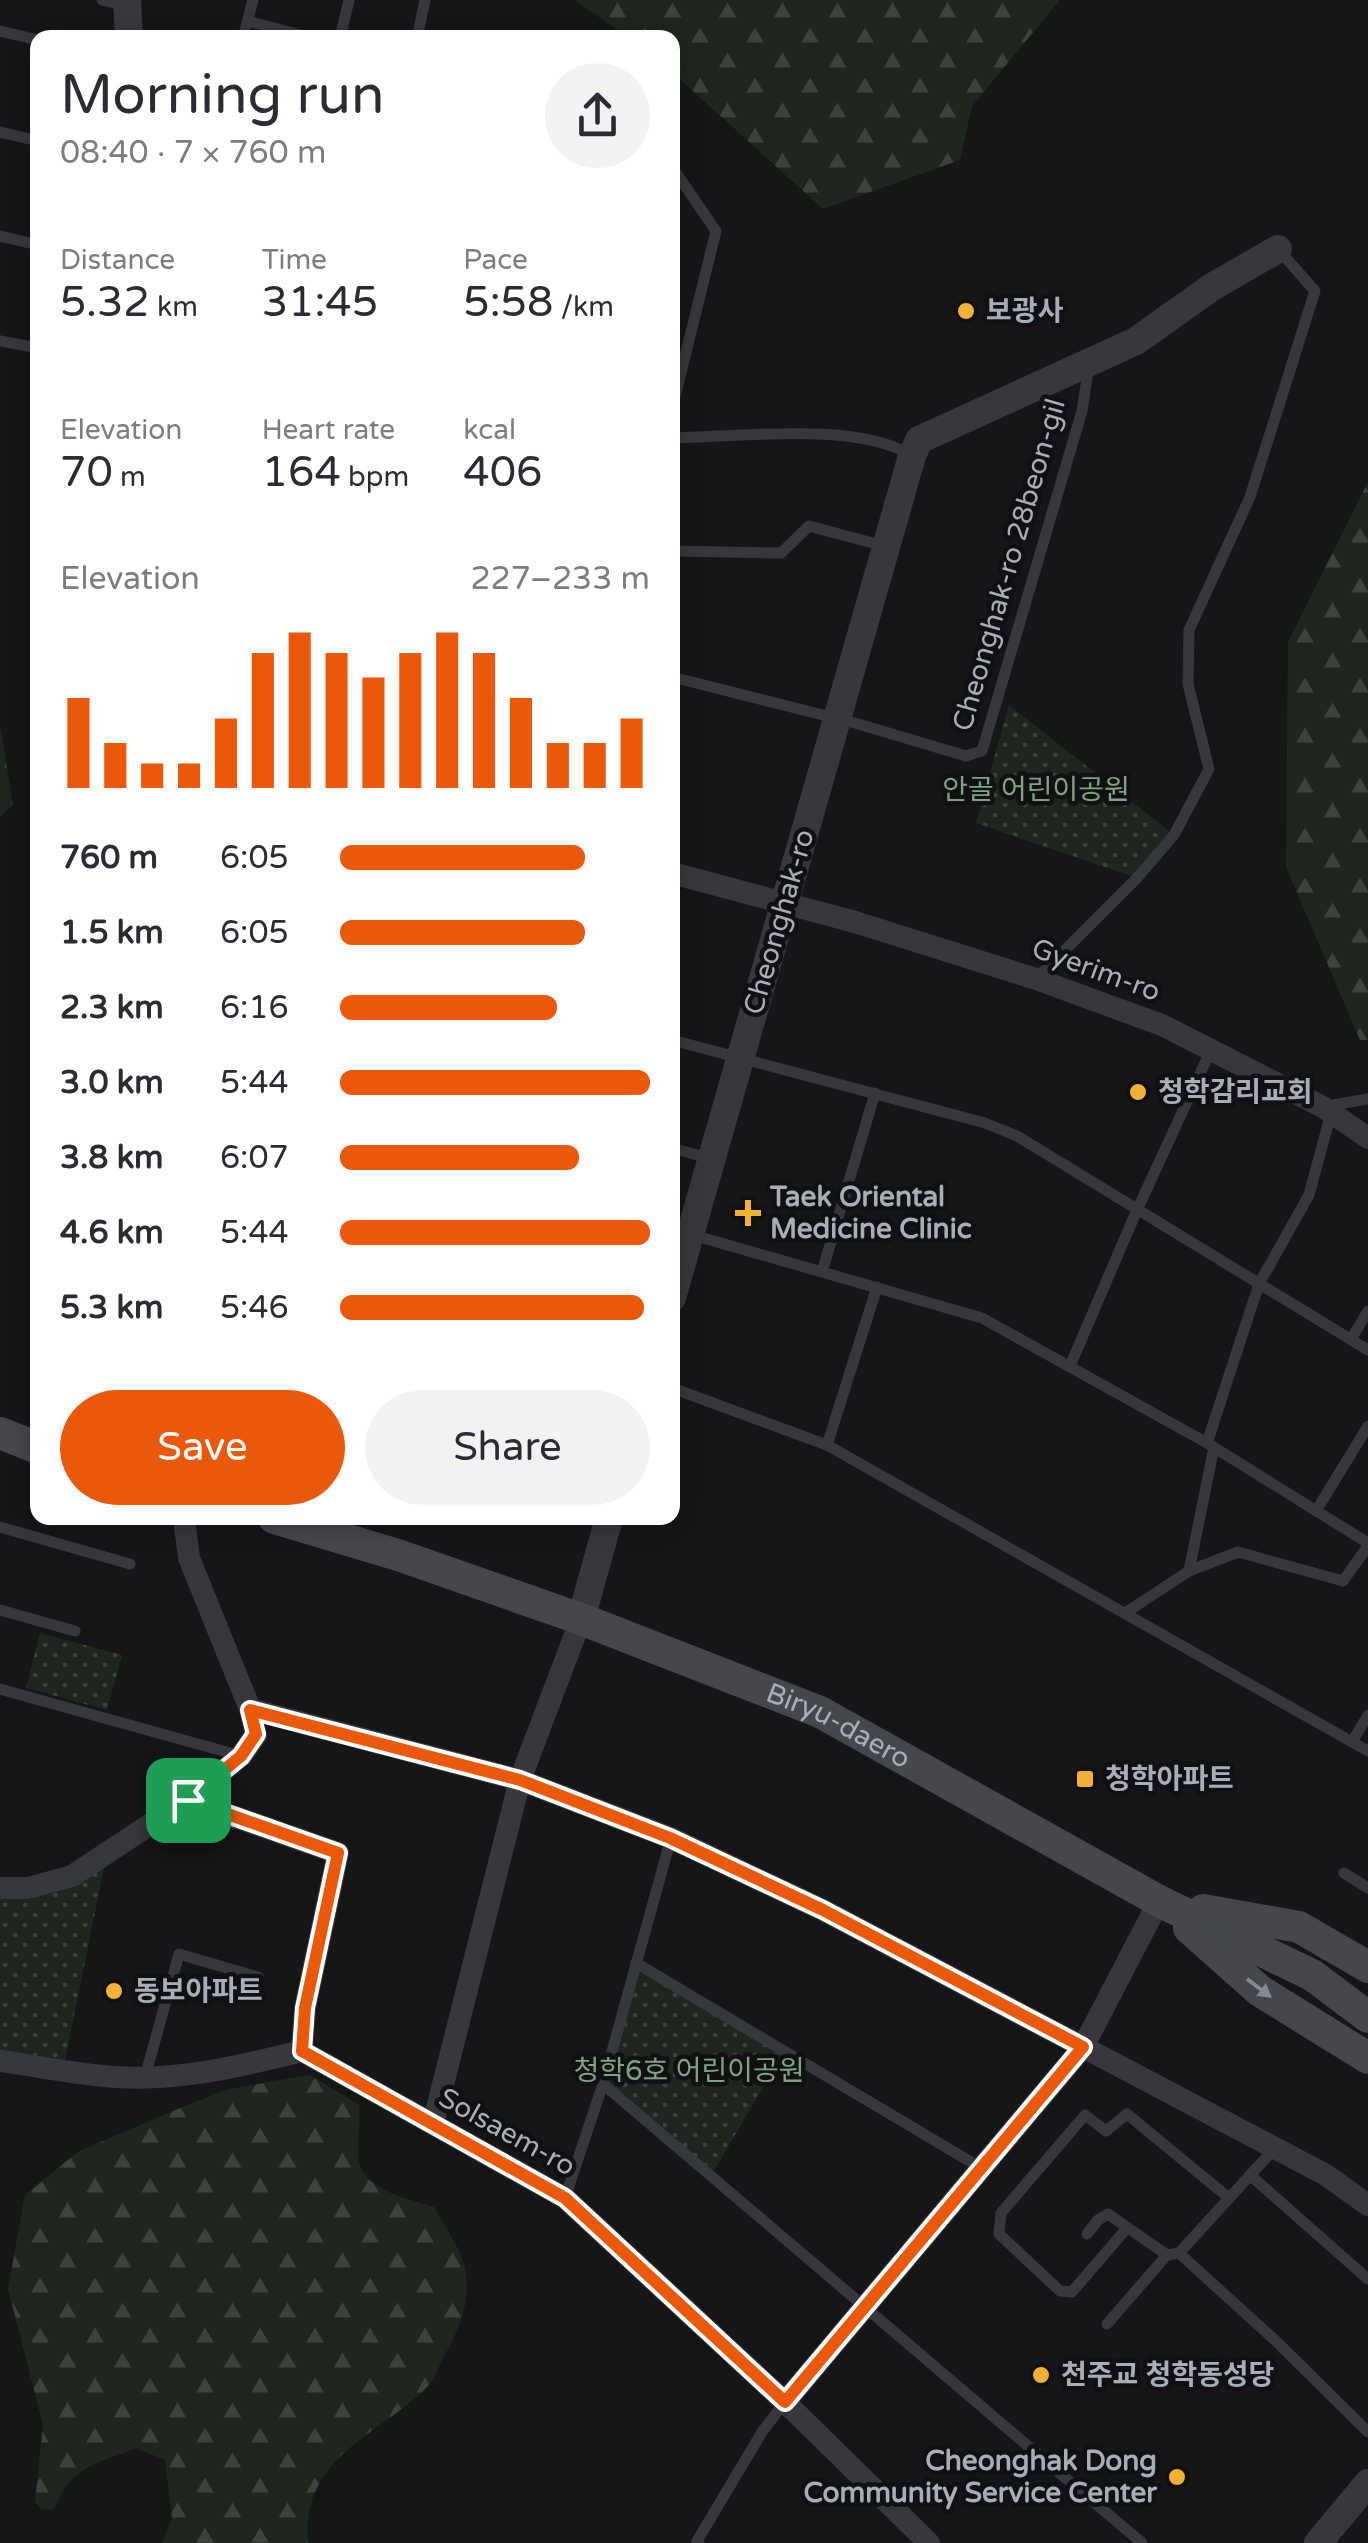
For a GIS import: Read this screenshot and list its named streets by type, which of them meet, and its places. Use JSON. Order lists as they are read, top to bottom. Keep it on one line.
{"streets":{"main road":["Biryu-daero"],"street":["Cheonghak-ro","Gyerim-ro","Solsaem-ro"],"lane":["Cheonghak-ro 28beon-gil"]},"crossings":[["Cheonghak-ro 28beon-gil","Cheonghak-ro"],["Cheonghak-ro","Gyerim-ro"]],"parks":["안골 어린이공원","청학6호 어린이공원"],"places":{"other":["보광사","청학감리교회","동보아파트","천주교 청학동성당","Cheonghak Dong Community Service Center"],"health":["Taek Oriental Medicine Clinic"],"transit":["청학아파트"]},"page":{"heading":["Morning run","08:40 · 7 × 760 m"],"stats":[["Distance","5.32 km"],["Time","31:45"],["Pace","5:58 /km"],["Elevation","70 m"],["Heart rate","164 bpm"],["kcal","406"]],"chart":["Elevation","227–233 m"],"list":[{"name":"760 m","note":"6:05"},{"name":"1.5 km","note":"6:05"},{"name":"2.3 km","note":"6:16"},{"name":"3.0 km","note":"5:44"},{"name":"3.8 km","note":"6:07"},{"name":"4.6 km","note":"5:44"},{"name":"5.3 km","note":"5:46"}],"buttons":["Save","Share"]}}
